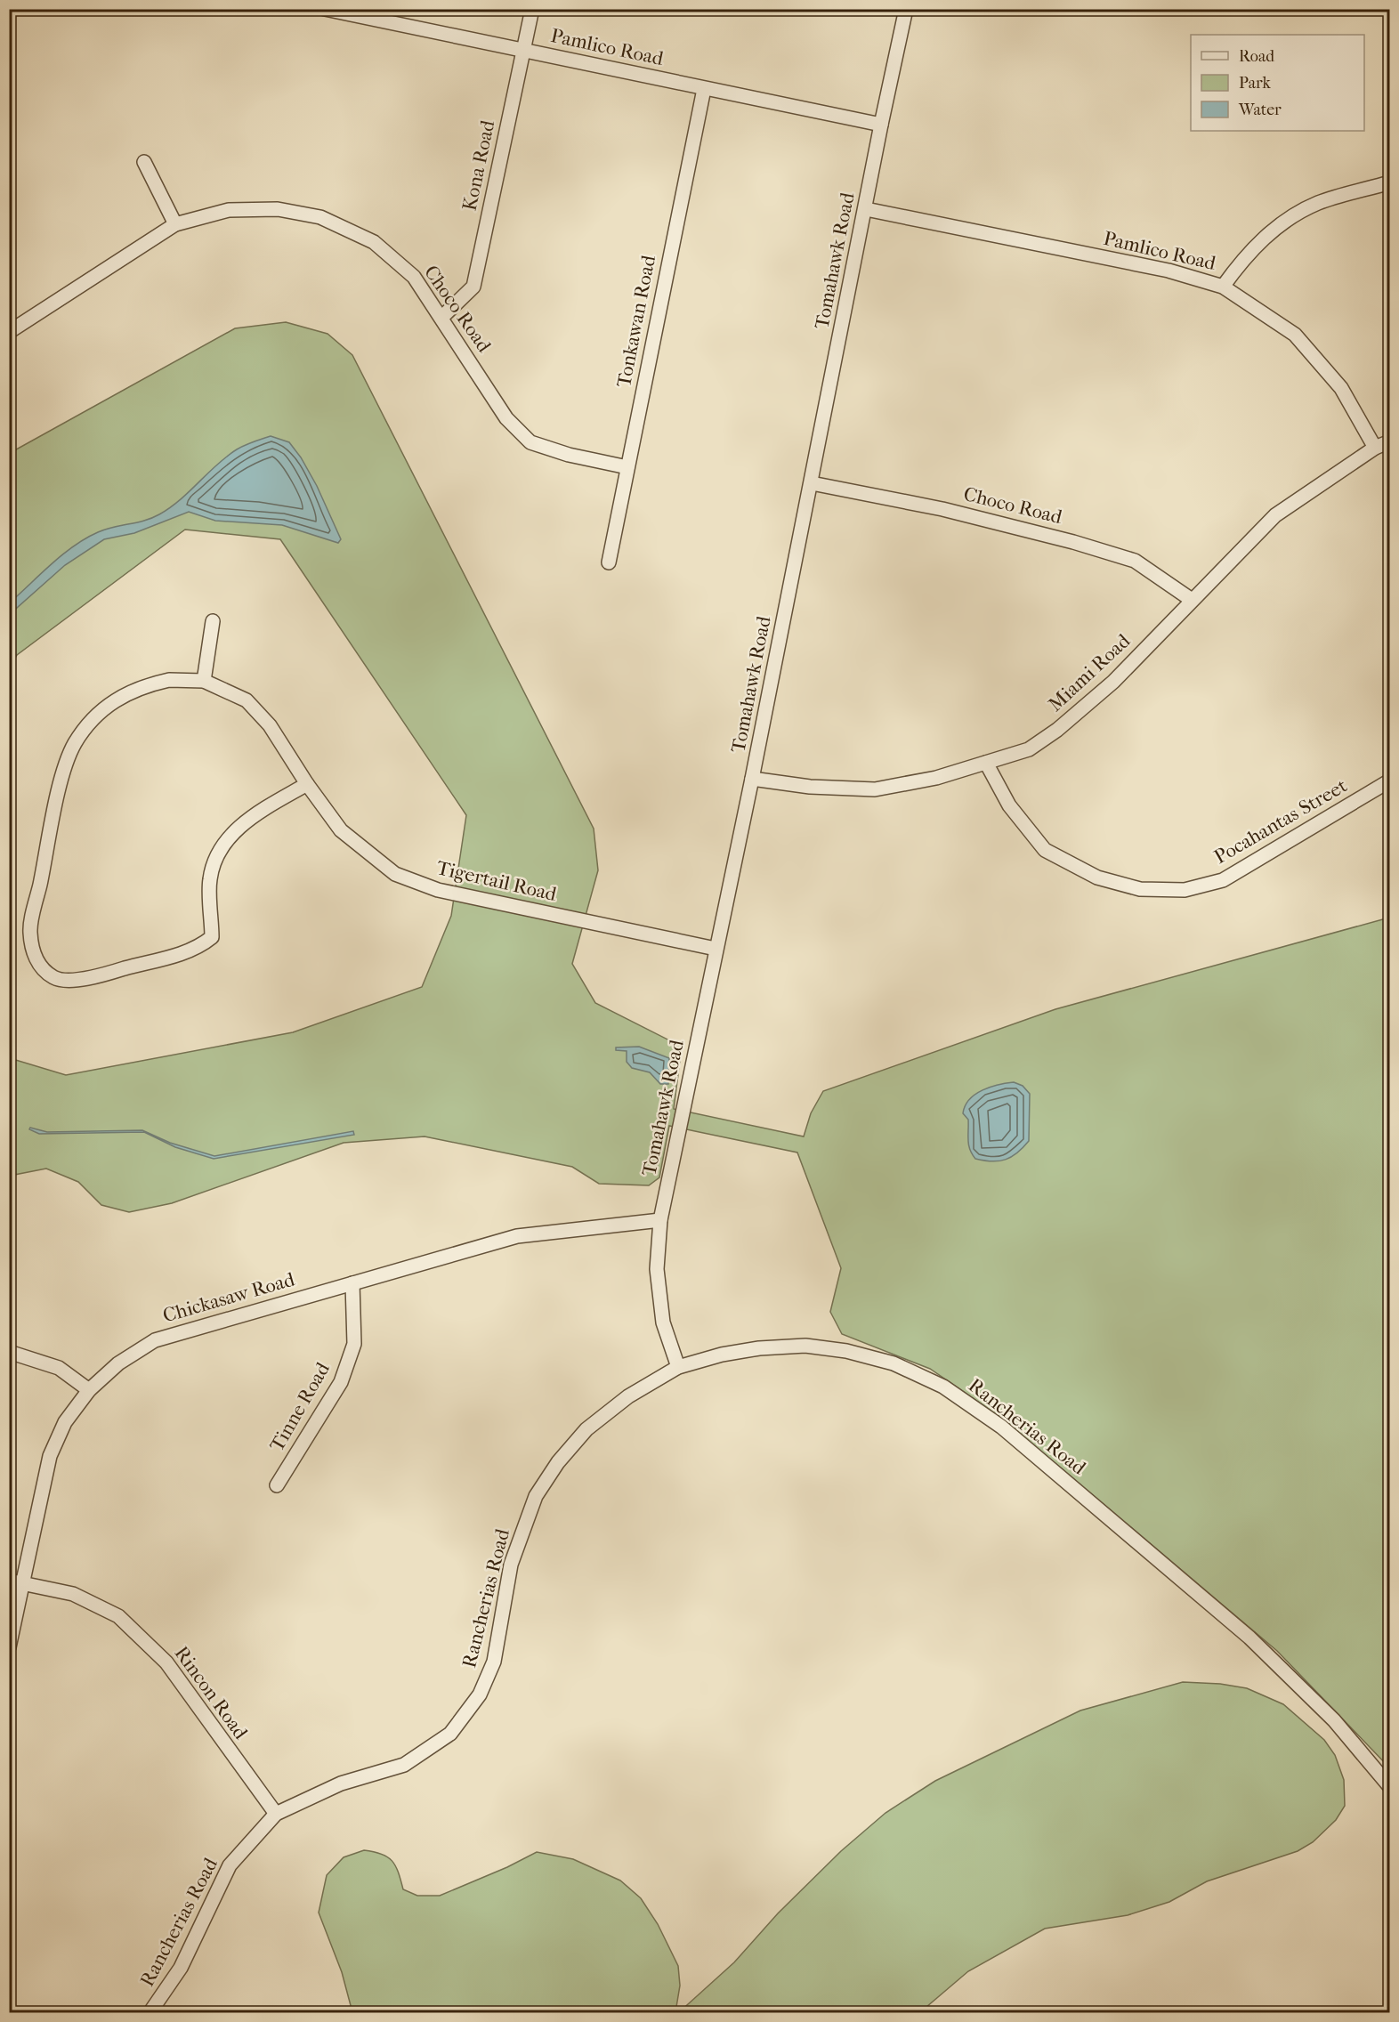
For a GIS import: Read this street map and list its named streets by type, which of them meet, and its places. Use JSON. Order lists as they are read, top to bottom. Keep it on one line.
{"streets":{"street":["Pamlico Road","Kona Road","Tomahawk Road","Choco Road","Tonkawan Road","Miami Road","Pocahantas Street","Tigertail Road","Chickasaw Road","Tinne Road","Rancherias Road","Rincon Road"]},"crossings":[["Pamlico Road","Kona Road"],["Pamlico Road","Tomahawk Road"],["Pamlico Road","Tonkawan Road"],["Pamlico Road","Miami Road"],["Kona Road","Choco Road"],["Tomahawk Road","Choco Road"],["Tomahawk Road","Miami Road"],["Tomahawk Road","Tigertail Road"],["Tomahawk Road","Chickasaw Road"],["Tomahawk Road","Rancherias Road"],["Choco Road","Tonkawan Road"],["Choco Road","Miami Road"],["Miami Road","Pocahantas Street"],["Chickasaw Road","Tinne Road"],["Chickasaw Road","Rincon Road"],["Rancherias Road","Rincon Road"]],"legend":["Road","Park","Water"]}
